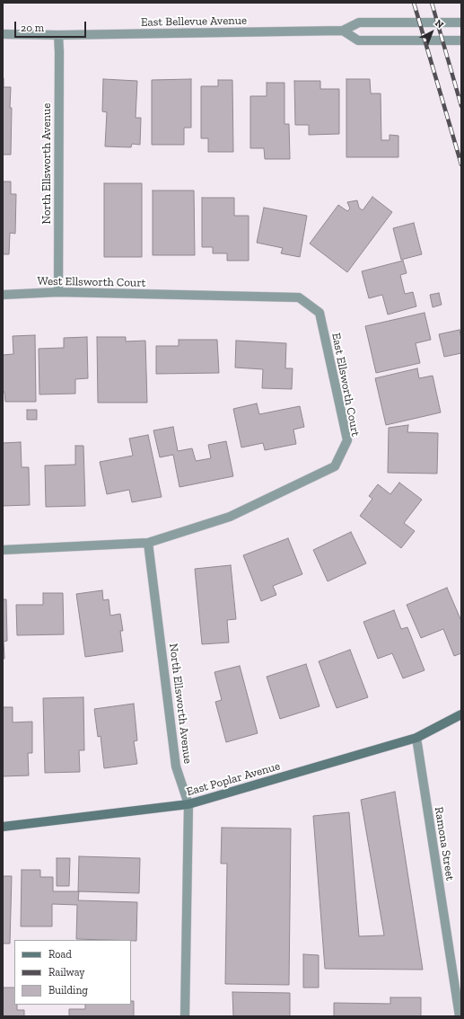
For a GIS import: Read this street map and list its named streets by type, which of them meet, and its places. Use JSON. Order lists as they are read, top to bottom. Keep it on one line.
{"streets":{"main road":["East Poplar Avenue"],"street":["East Bellevue Avenue","North Ellsworth Avenue","West Ellsworth Court","East Ellsworth Court","Ramona Street"]},"crossings":[["East Bellevue Avenue","North Ellsworth Avenue"],["North Ellsworth Avenue","West Ellsworth Court"],["North Ellsworth Avenue","East Ellsworth Court"],["North Ellsworth Avenue","East Poplar Avenue"],["West Ellsworth Court","East Ellsworth Court"],["East Poplar Avenue","Ramona Street"]],"legend":["Road","Railway","Building"],"scale_bar":"20 m","north":"top right"}
